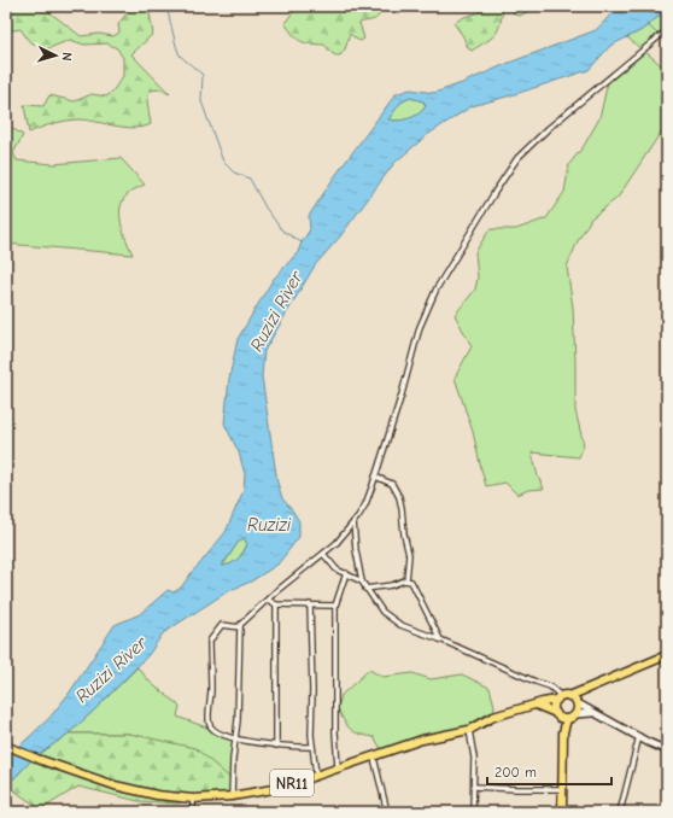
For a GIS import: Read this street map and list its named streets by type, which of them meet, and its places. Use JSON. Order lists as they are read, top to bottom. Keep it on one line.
{"streets":{"highway":["NR11"]},"water":["Ruzizi River","Ruzizi"],"scale_bar":"200 m","north":"right"}
